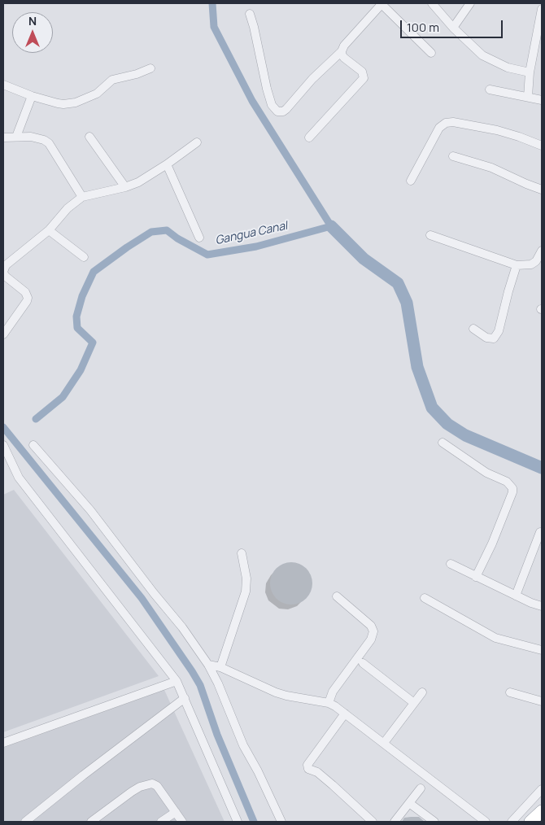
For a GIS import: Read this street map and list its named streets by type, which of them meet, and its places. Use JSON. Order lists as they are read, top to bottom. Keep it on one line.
{"water":["Gangua Canal"],"scale_bar":"100 m","north":"top"}
